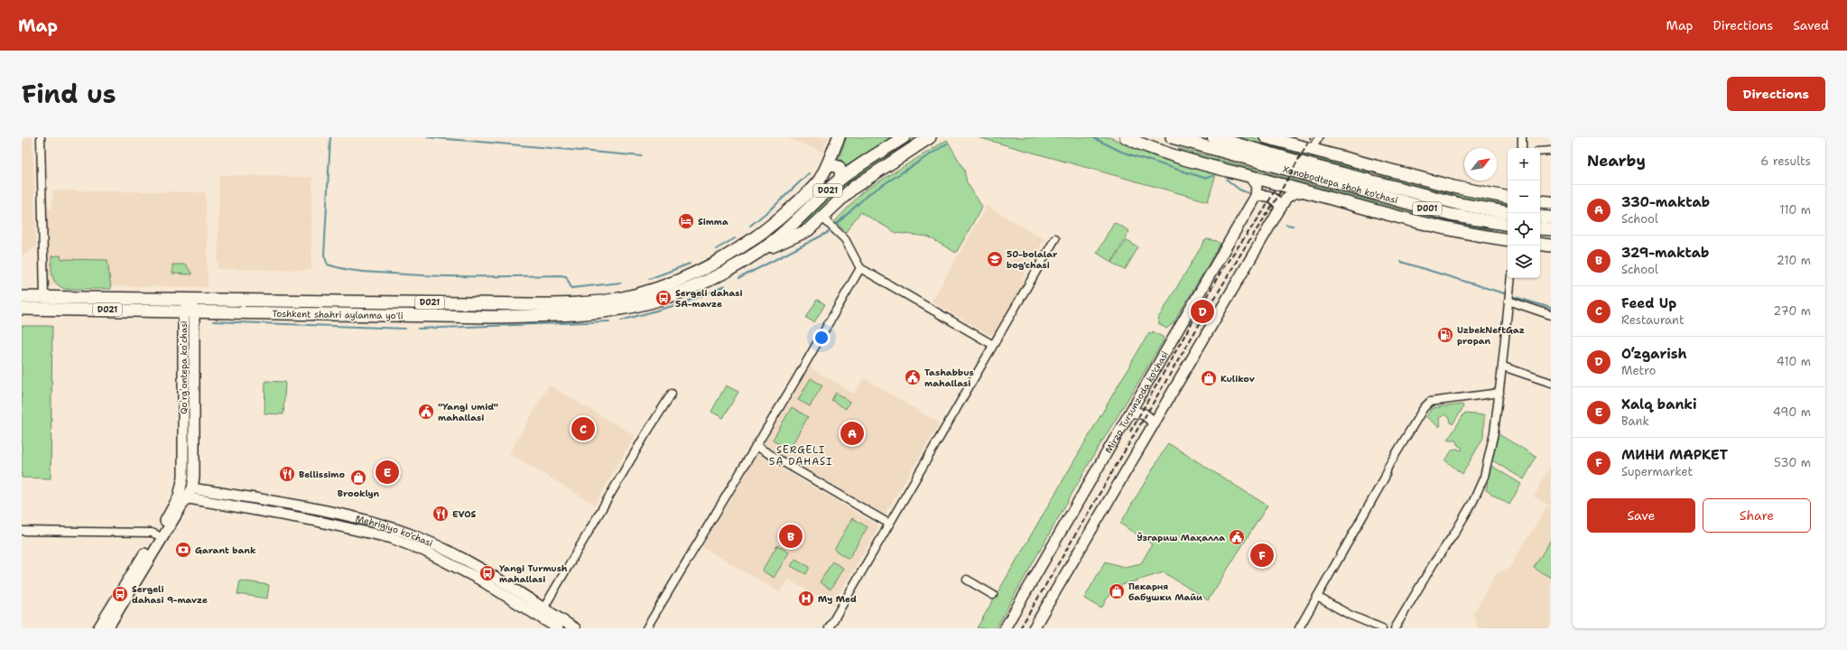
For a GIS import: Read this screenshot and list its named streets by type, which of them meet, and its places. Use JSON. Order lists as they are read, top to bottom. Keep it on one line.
{"streets":{"highway":["Xonobodtepa shoh ko'chasi","D021","D001","Toshkent shahri aylanma yoʻli"],"main road":["Qoʻrgʻontepa koʻchasi","Mirzo Tursunzoda ko'chasi","Mehrigiyo ko'chasi"]},"crossings":[["Toshkent shahri aylanma yoʻli","Qoʻrgʻontepa koʻchasi"],["Qoʻrgʻontepa koʻchasi","Mehrigiyo ko'chasi"]],"districts":["SERGELI 5A DAHASI"],"places":{"hotel":["Simma"],"school or university":["50-bolalar bog'chasi"],"bus stop":["Sergeli dahasi 5A-mavze","Yangi Turmush mahallasi","Sergeli dahasi 9-mavze"],"fuel station":["UzbekNeftGaz propan"],"public building":["Tashabbus mahallasi","\"Yangi umid\" mahallasi","Ўзгариш Маҳалла"],"shop":["Kulikov","Brooklyn","Пекарня бабушки Майи"],"restaurant":["Bellissimo","EVOS"],"bank":["Garant bank"],"hospital":["My Med"]},"north":"top right","page":{"header":"Map","nav":["Map","Directions","Saved"],"title":"Find us","buttons":["Directions",["Save","Share"]],"heading":["Nearby","6 results"],"map_buttons":["+","−"],"list":[{"mark":"A","name":"330-maktab","note":"School","value":"110 m"},{"mark":"B","name":"329-maktab","note":"School","value":"210 m"},{"mark":"C","name":"Feed Up","note":"Restaurant","value":"270 m"},{"mark":"D","name":"O‘zgarish","note":"Metro","value":"410 m"},{"mark":"E","name":"Xalq banki","note":"Bank","value":"490 m"},{"mark":"F","name":"МИНИ МАРКЕТ","note":"Supermarket","value":"530 m"}],"pins":["D","C","A","E","B","F"]}}
